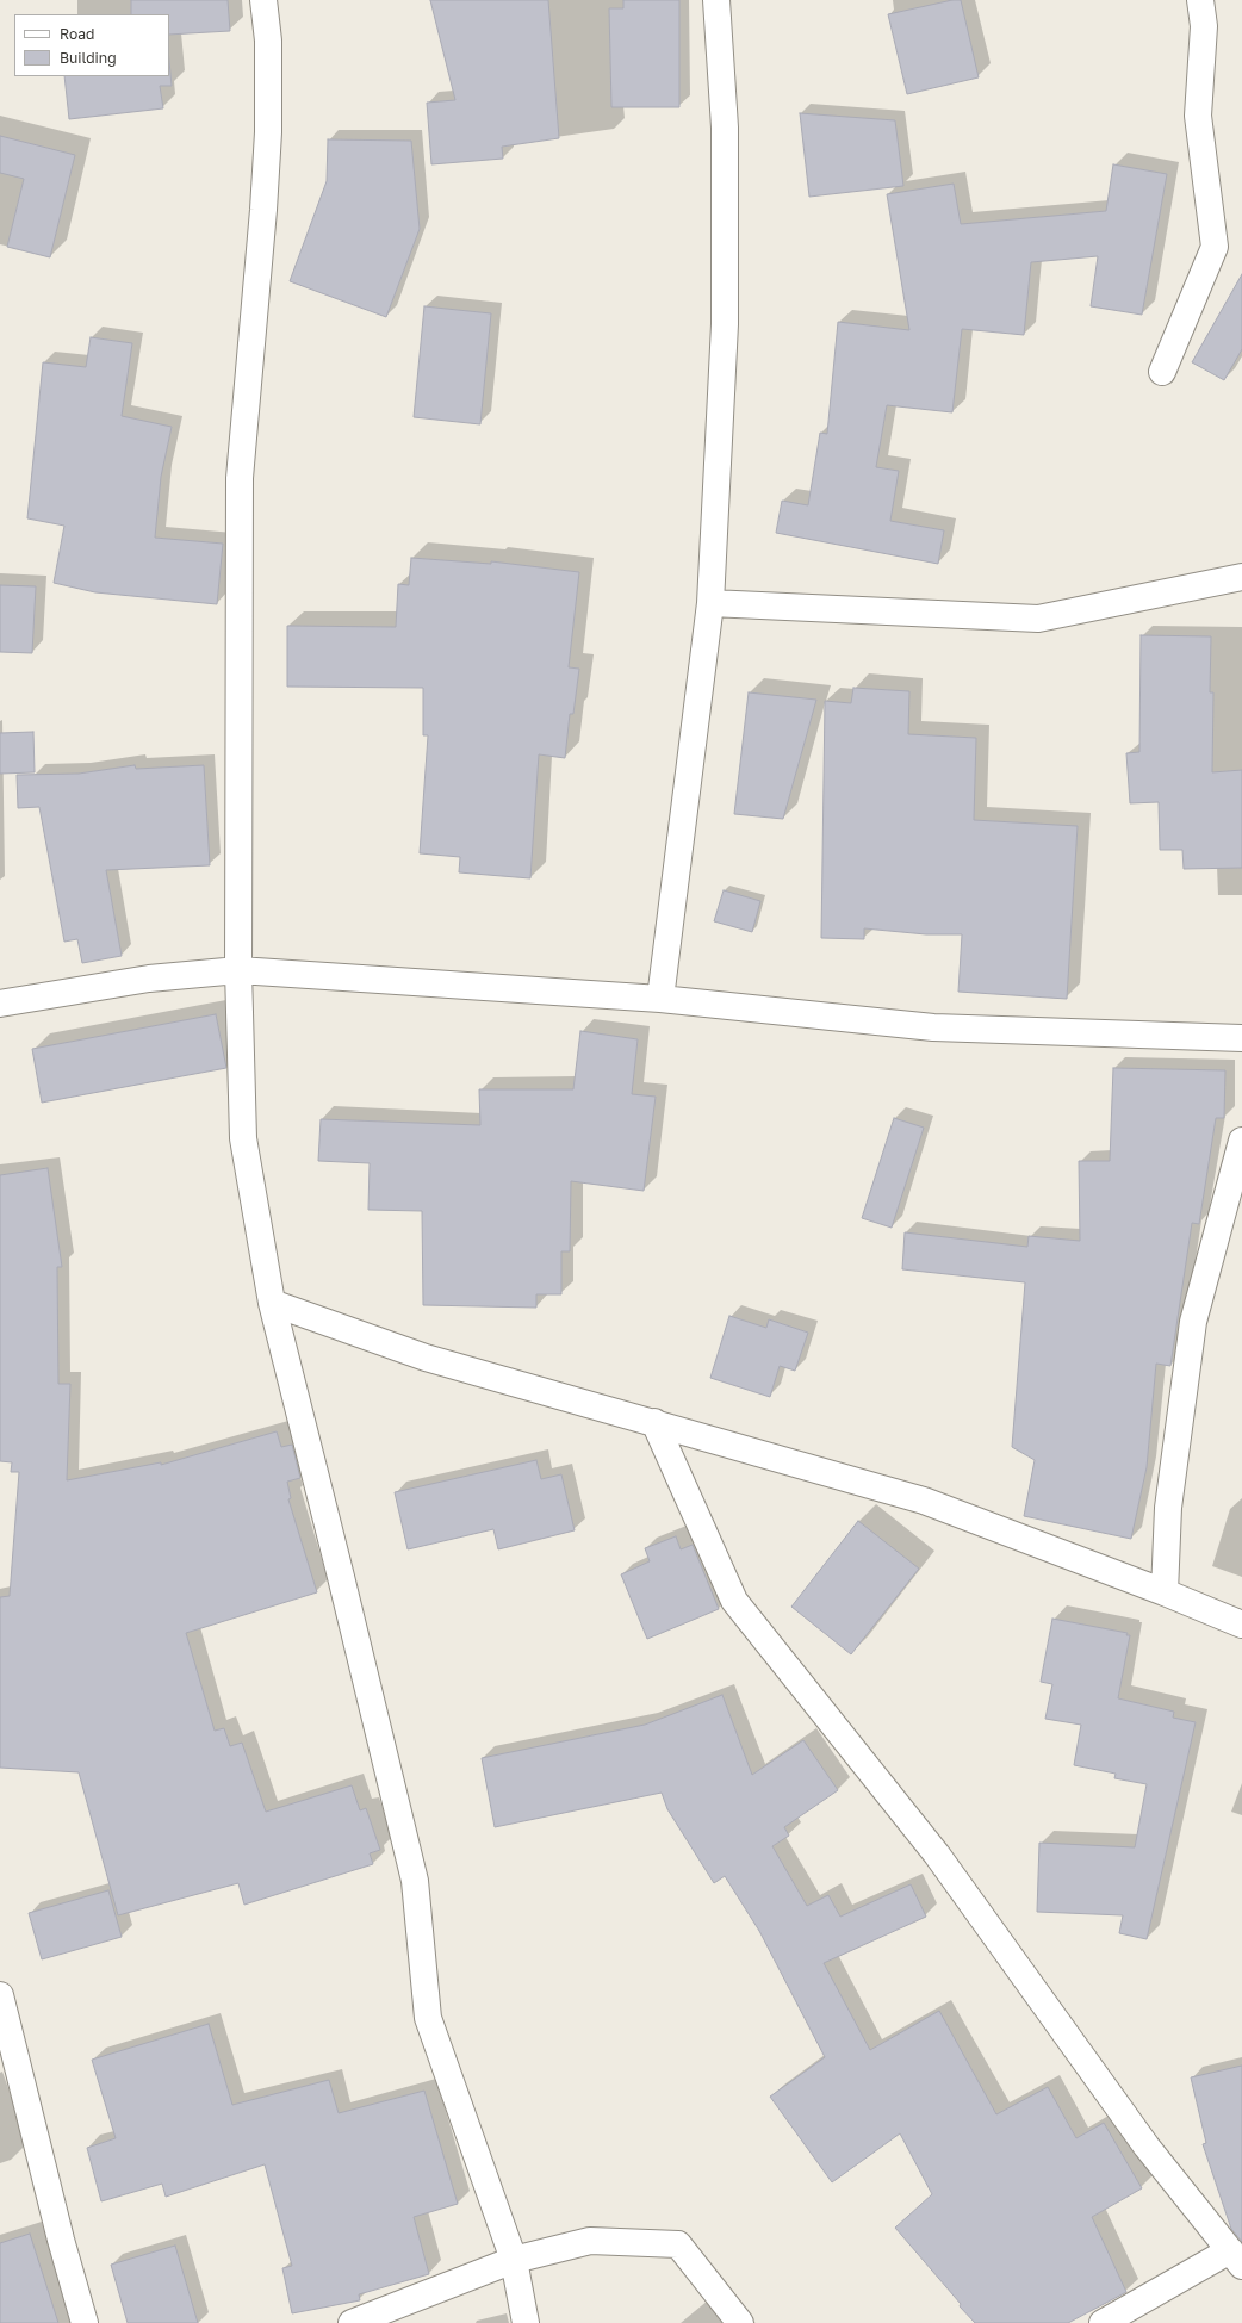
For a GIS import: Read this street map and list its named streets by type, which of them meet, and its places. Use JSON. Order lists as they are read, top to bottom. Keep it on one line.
{"legend":["Road","Building"]}
